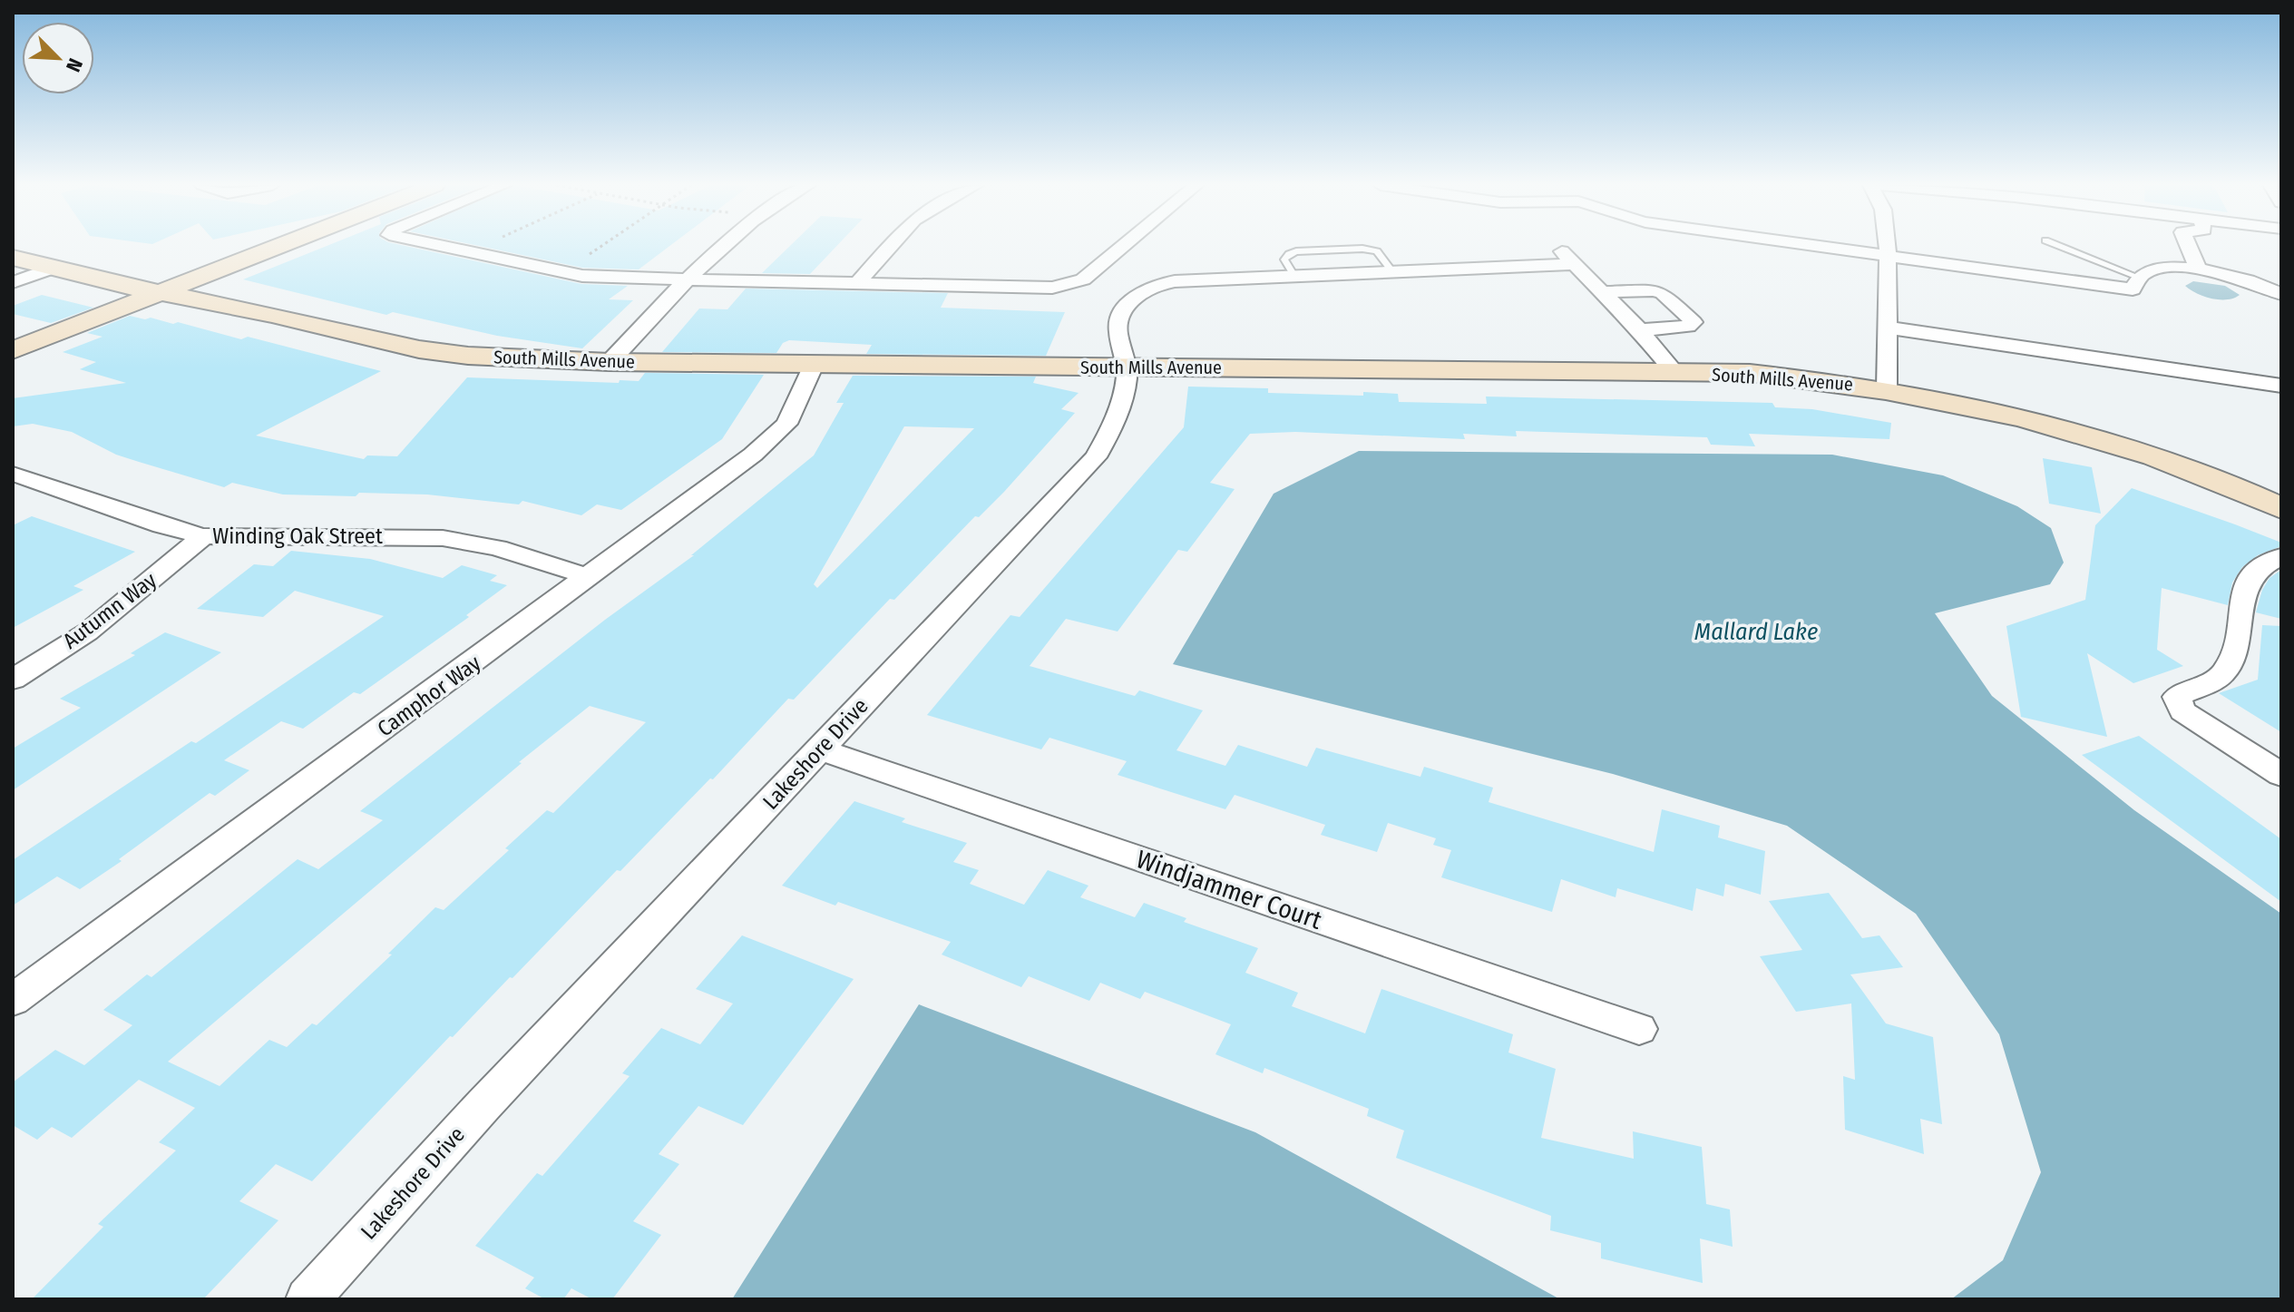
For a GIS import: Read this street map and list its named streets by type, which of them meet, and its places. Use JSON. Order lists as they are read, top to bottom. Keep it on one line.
{"streets":{"street":["South Mills Avenue","Winding Oak Street","Autumn Way","Camphor Way","Lakeshore Drive","Windjammer Court"]},"crossings":[["South Mills Avenue","Camphor Way"],["South Mills Avenue","Lakeshore Drive"],["Winding Oak Street","Autumn Way"],["Winding Oak Street","Camphor Way"],["Lakeshore Drive","Windjammer Court"]],"water":["Mallard Lake"],"north":"bottom right"}
